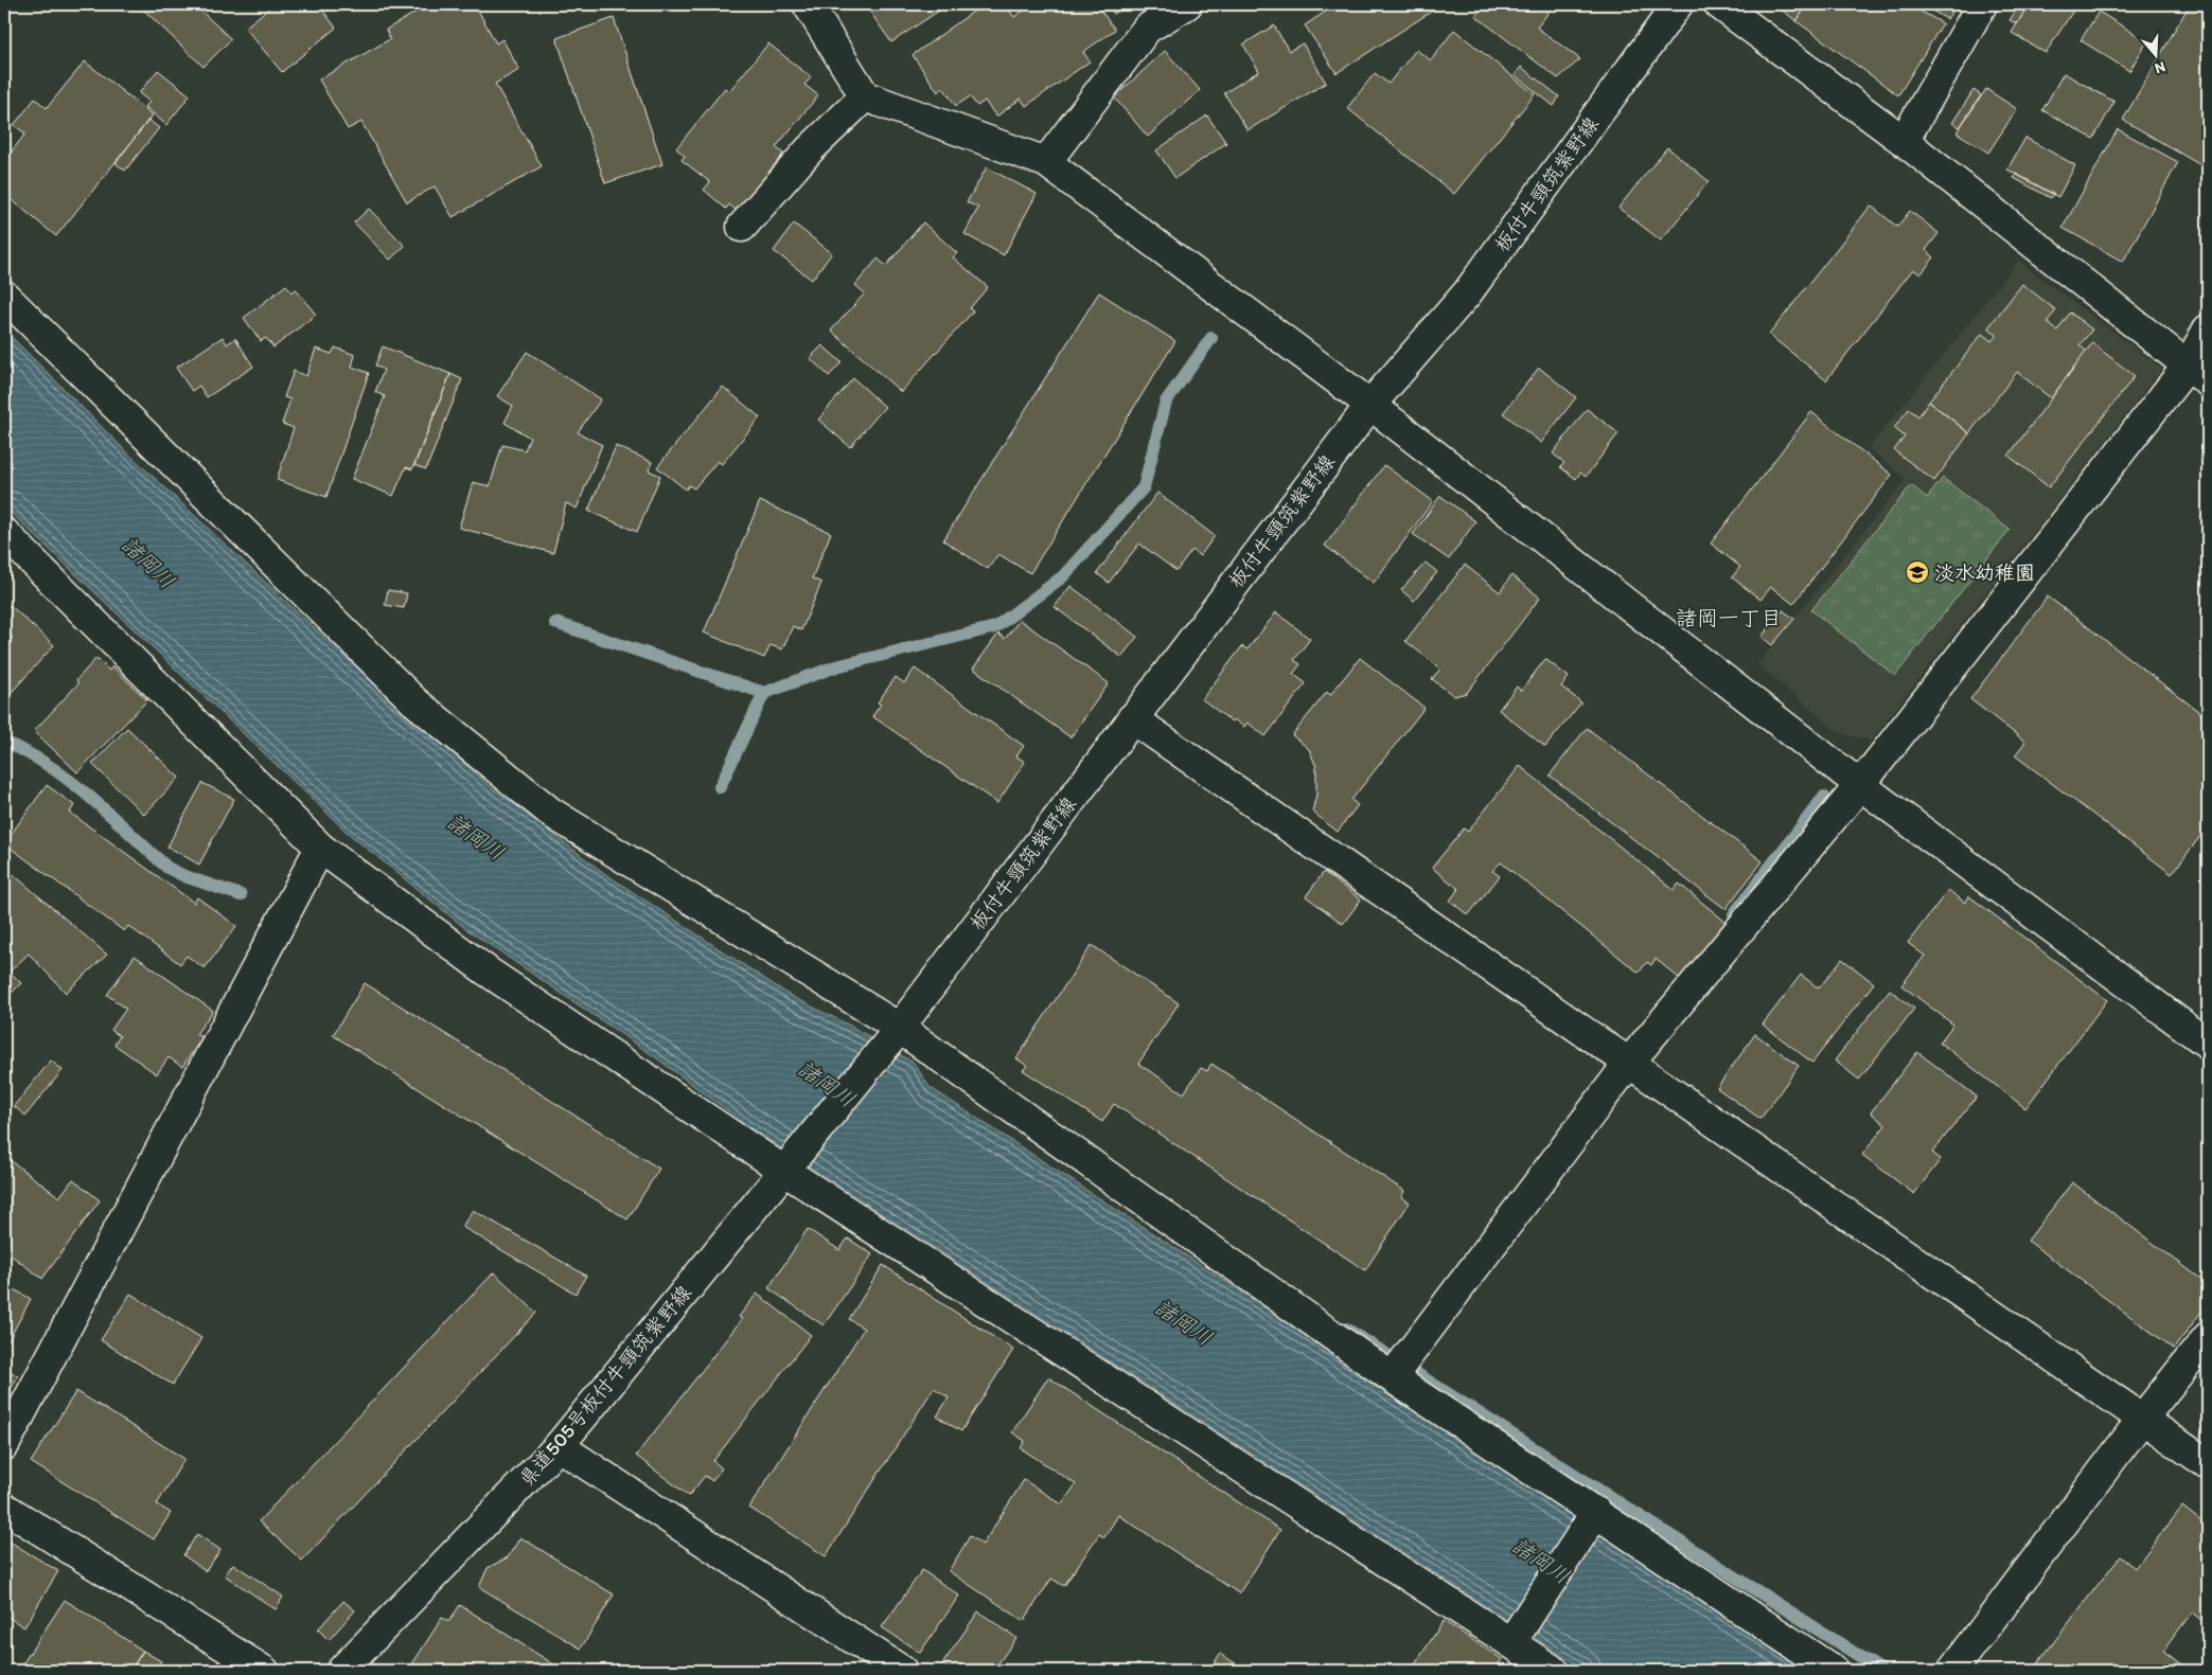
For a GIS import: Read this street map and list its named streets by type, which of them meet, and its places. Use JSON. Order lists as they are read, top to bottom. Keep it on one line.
{"streets":{"street":["板付牛頸筑紫野線","県道505号板付牛頸筑紫野線"]},"crossings":[["板付牛頸筑紫野線","県道505号板付牛頸筑紫野線"]],"districts":["諸岡一丁目"],"water":["諸岡川"],"places":{"school or university":["淡水幼稚園"]},"north":"bottom"}
